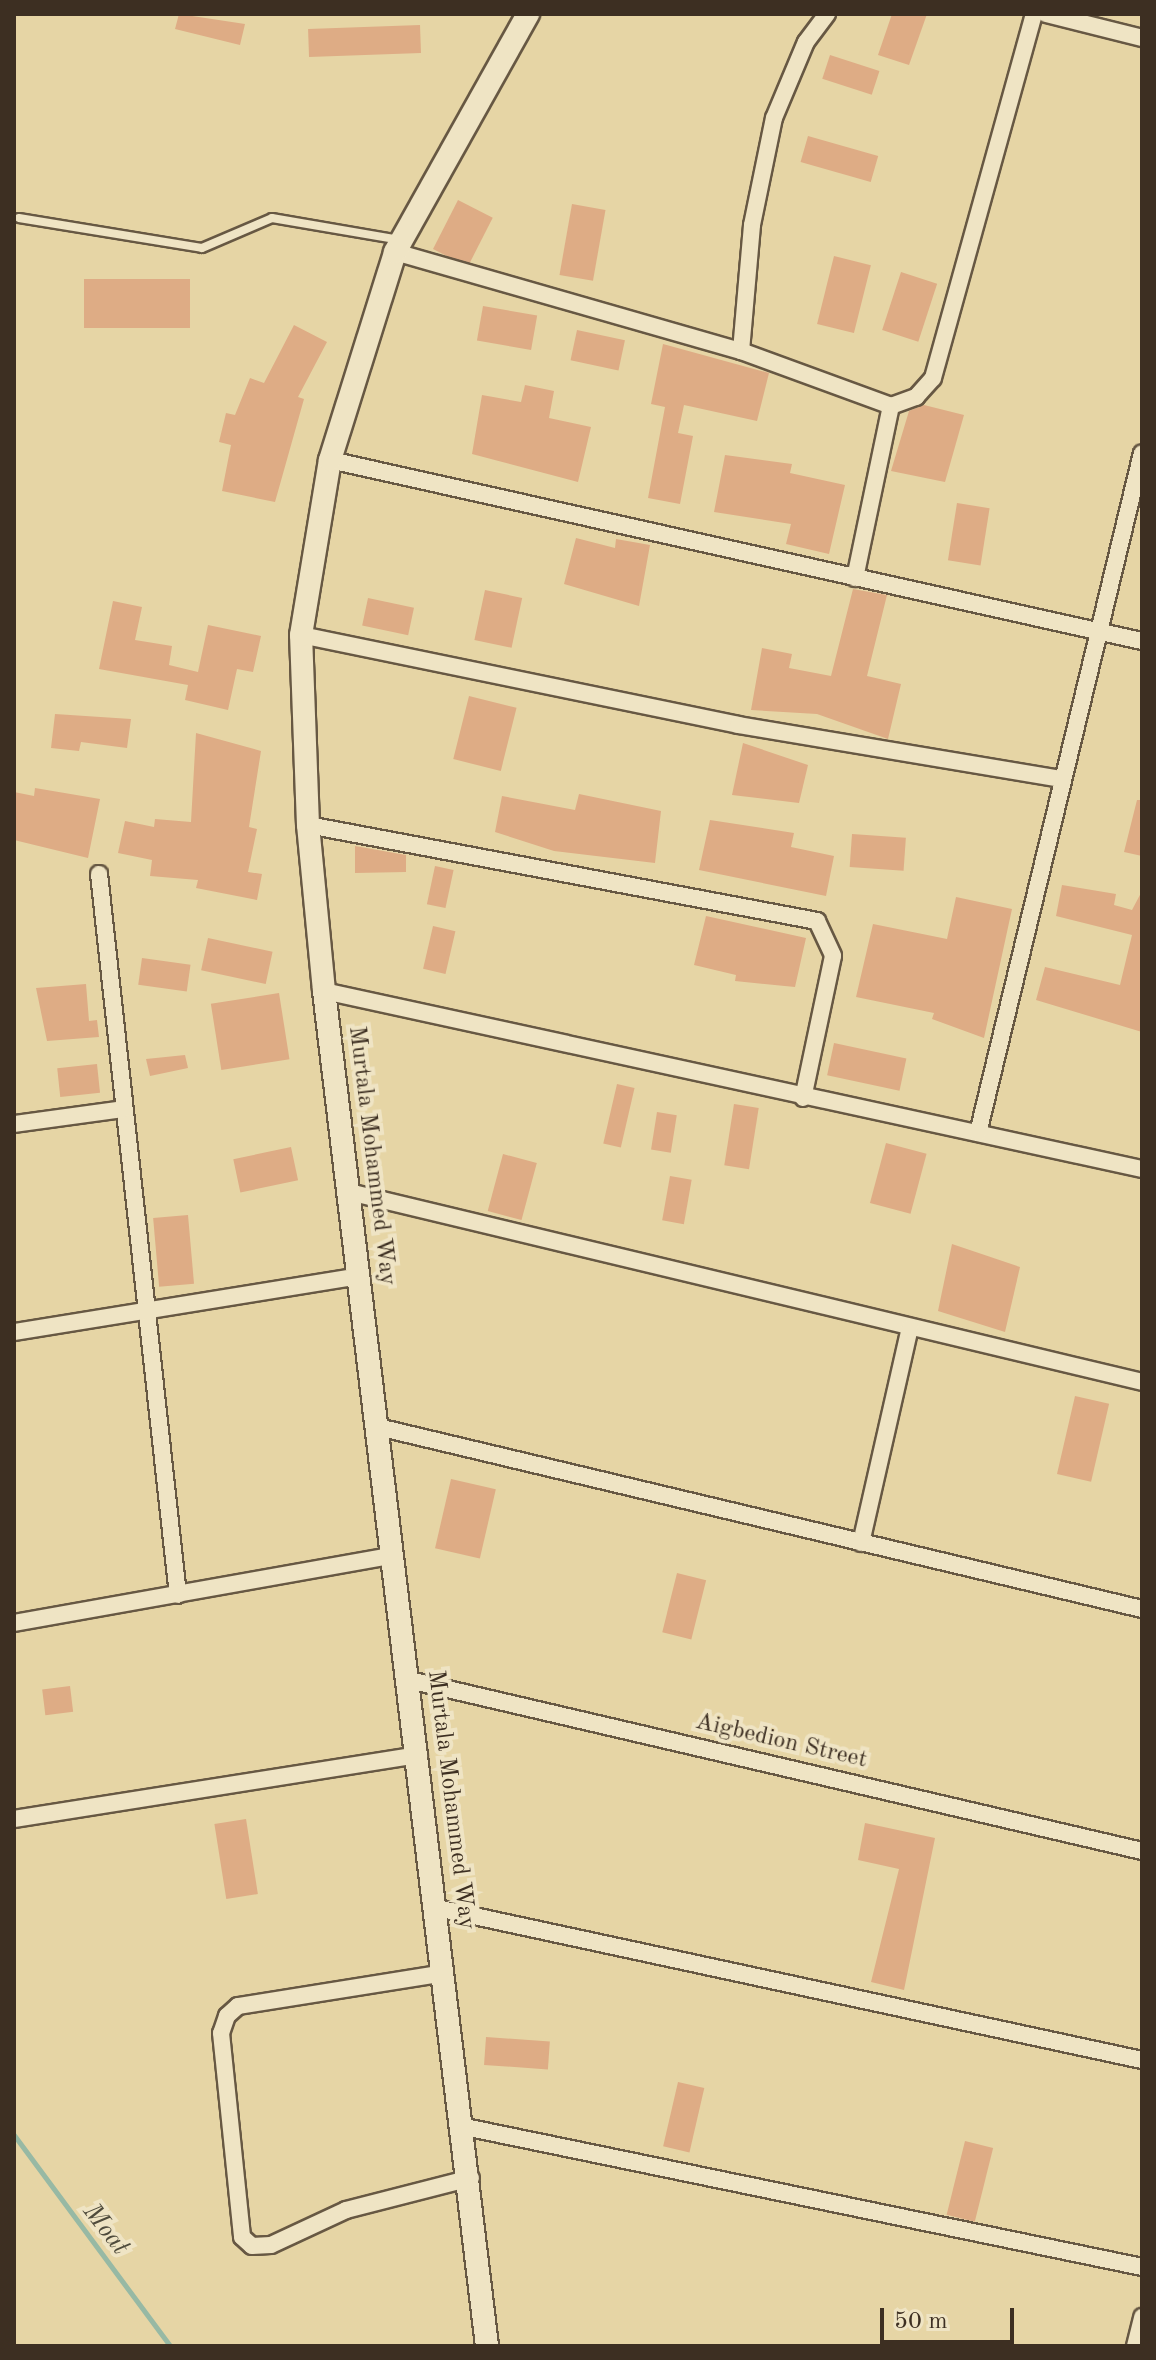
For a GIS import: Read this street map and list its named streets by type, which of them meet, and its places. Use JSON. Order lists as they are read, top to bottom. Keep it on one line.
{"streets":{"street":["Murtala Mohammed Way","Aigbedion Street"]},"crossings":[["Murtala Mohammed Way","Aigbedion Street"]],"water":["Moat"],"scale_bar":"50 m"}
